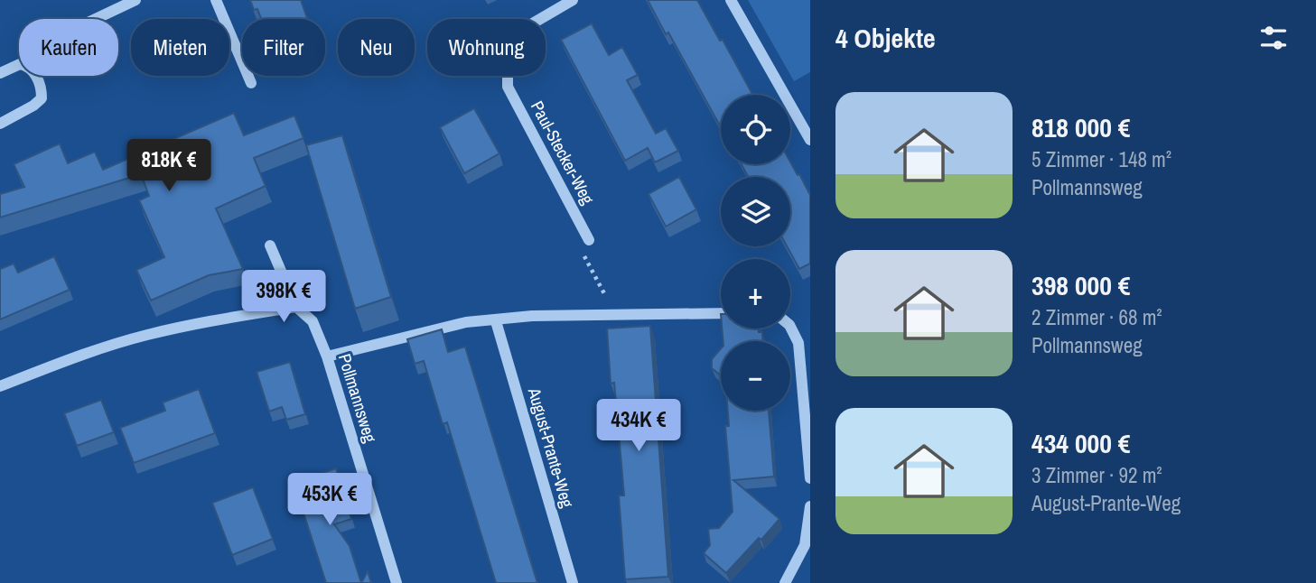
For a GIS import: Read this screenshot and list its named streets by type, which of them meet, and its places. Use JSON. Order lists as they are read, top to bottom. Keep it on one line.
{"streets":{"street":["Paul-Stecker-Weg","Pollmannsweg","August-Prante-Weg"]},"page":{"heading":"4 Objekte","chip":["Kaufen","Mieten","Filter","Neu","Wohnung"],"list":[{"name":"818 000 €","note":"5 Zimmer · 148 m² · Pollmannsweg"},{"name":"398 000 €","note":"2 Zimmer · 68 m² · Pollmannsweg"},{"name":"434 000 €","note":"3 Zimmer · 92 m² · August-Prante-Weg"}],"map_buttons":["+","−"],"price":["818K €","398K €","434K €","453K €"]}}
